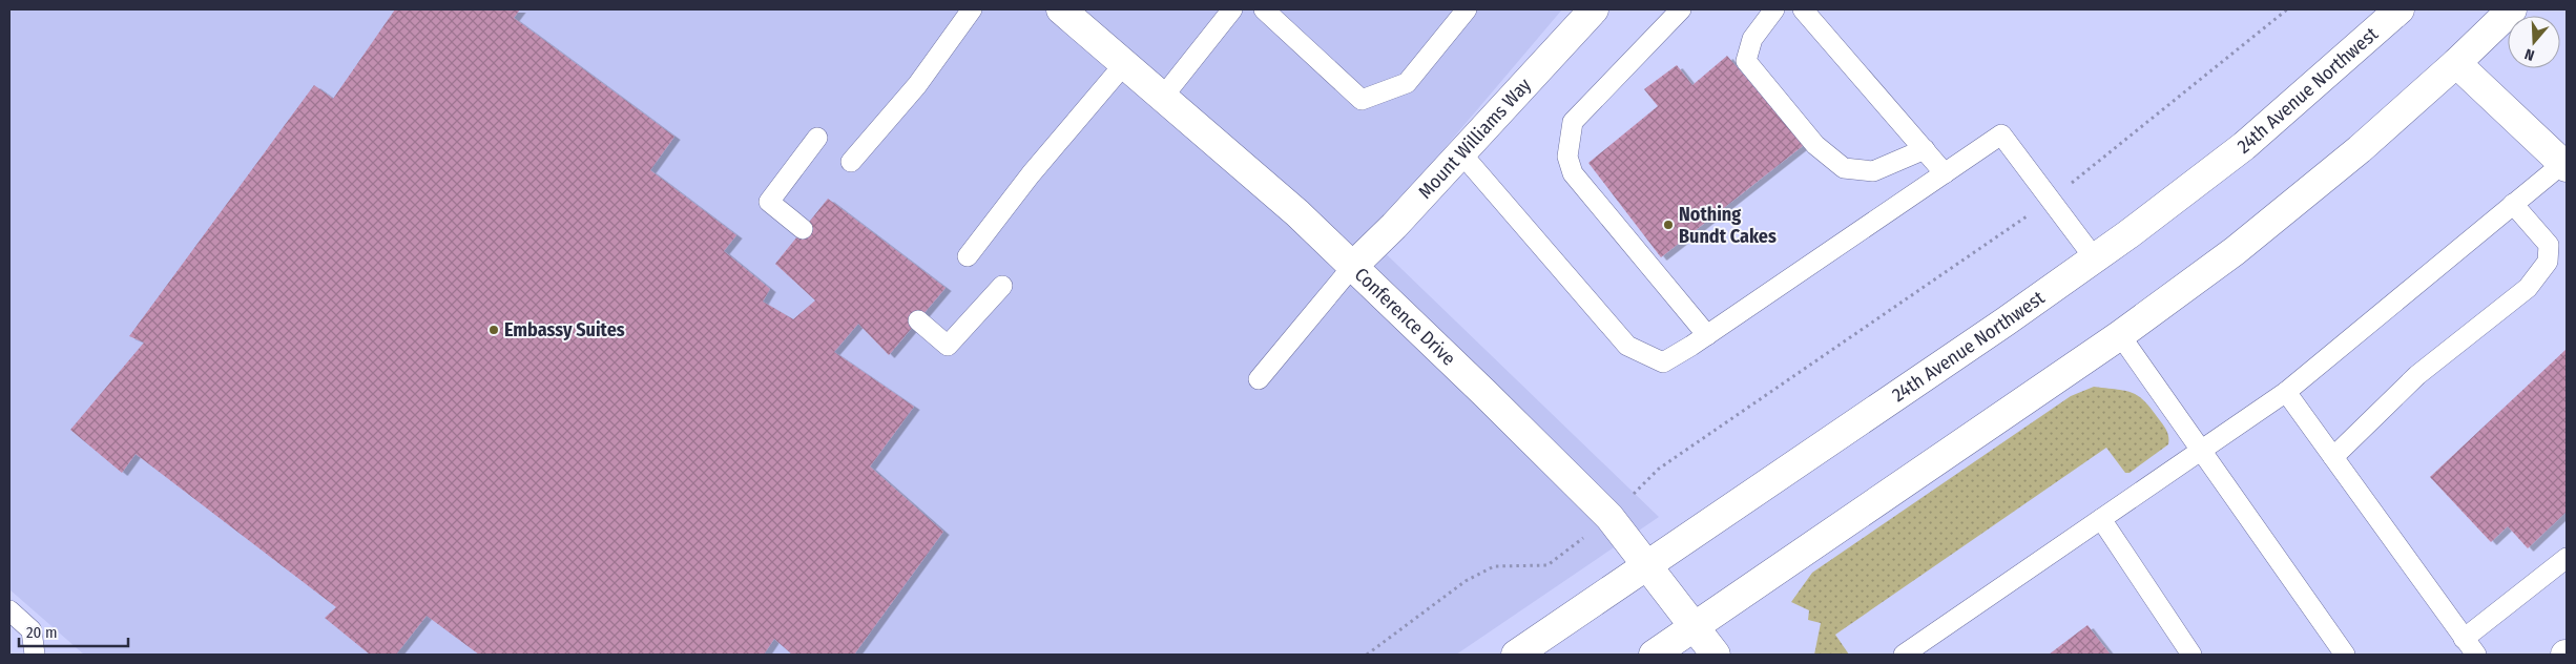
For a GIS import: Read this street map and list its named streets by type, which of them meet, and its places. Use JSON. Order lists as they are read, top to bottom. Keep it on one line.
{"streets":{"main road":["24th Avenue Northwest","Mount Williams Way","Conference Drive"]},"crossings":[["24th Avenue Northwest","Conference Drive"],["Mount Williams Way","Conference Drive"]],"places":["Nothing Bundt Cakes","Embassy Suites"],"scale_bar":"20 m","north":"bottom"}
